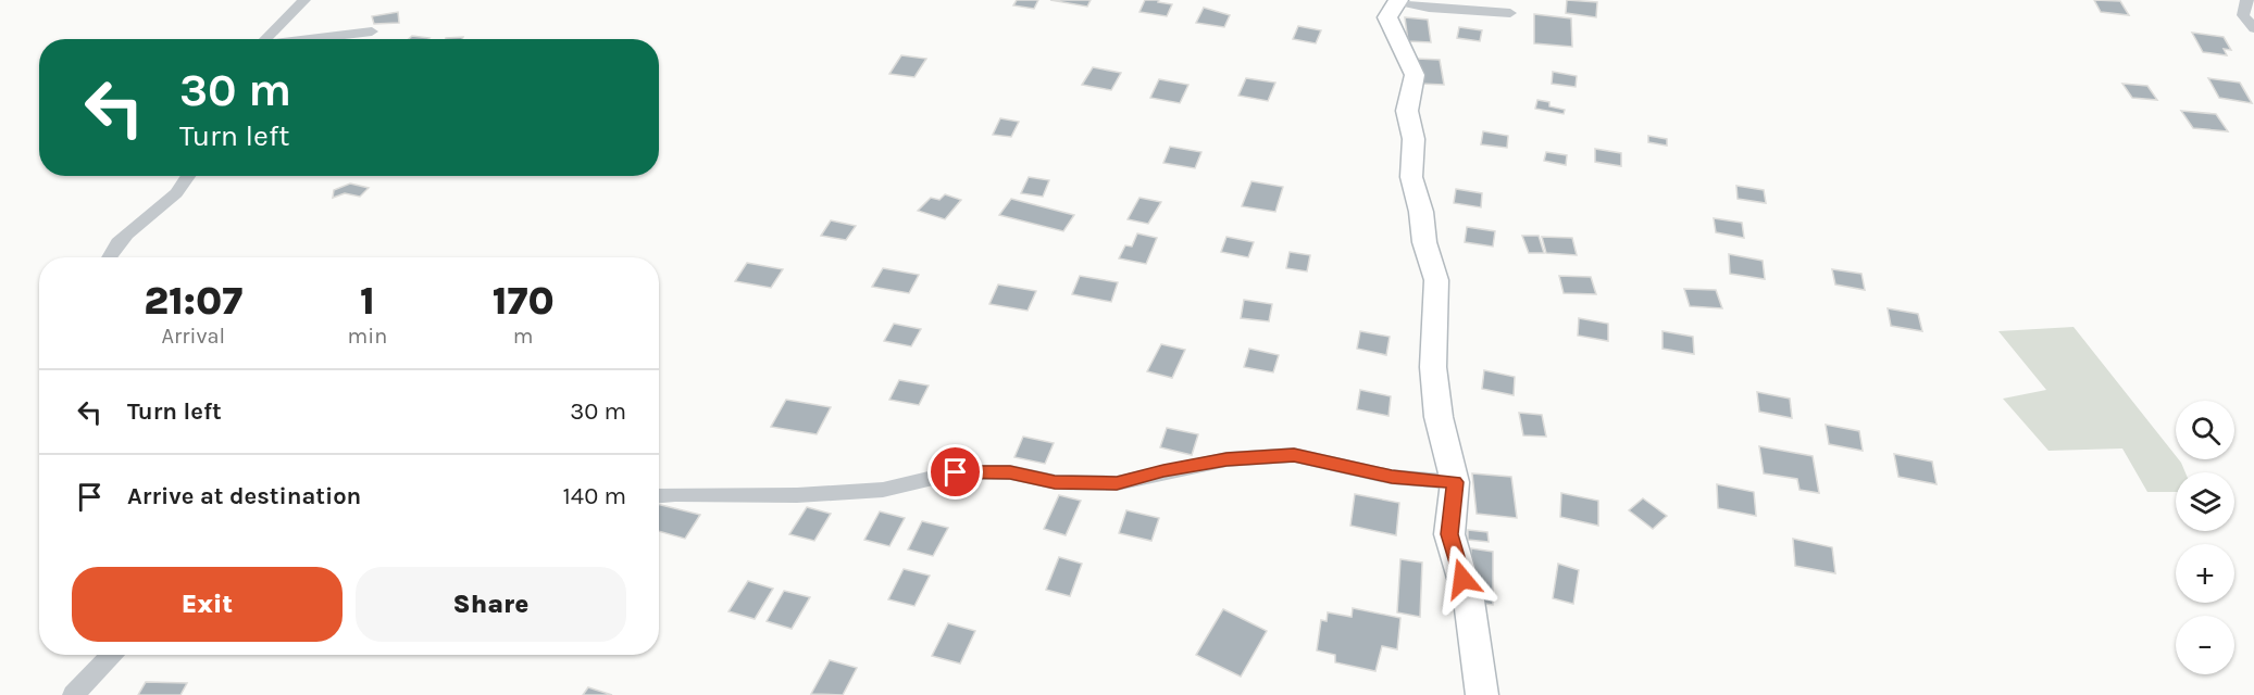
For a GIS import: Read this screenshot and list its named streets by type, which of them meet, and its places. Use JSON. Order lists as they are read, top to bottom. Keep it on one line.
{"page":{"turn":["30 m","Turn left"],"eta":["21:07","Arrival","1","min","170","m"],"list":[{"name":"Turn left","value":"30 m"},{"name":"Arrive at destination","value":"140 m"}],"map_buttons":["+","−"],"buttons":["Exit","Share"]}}
